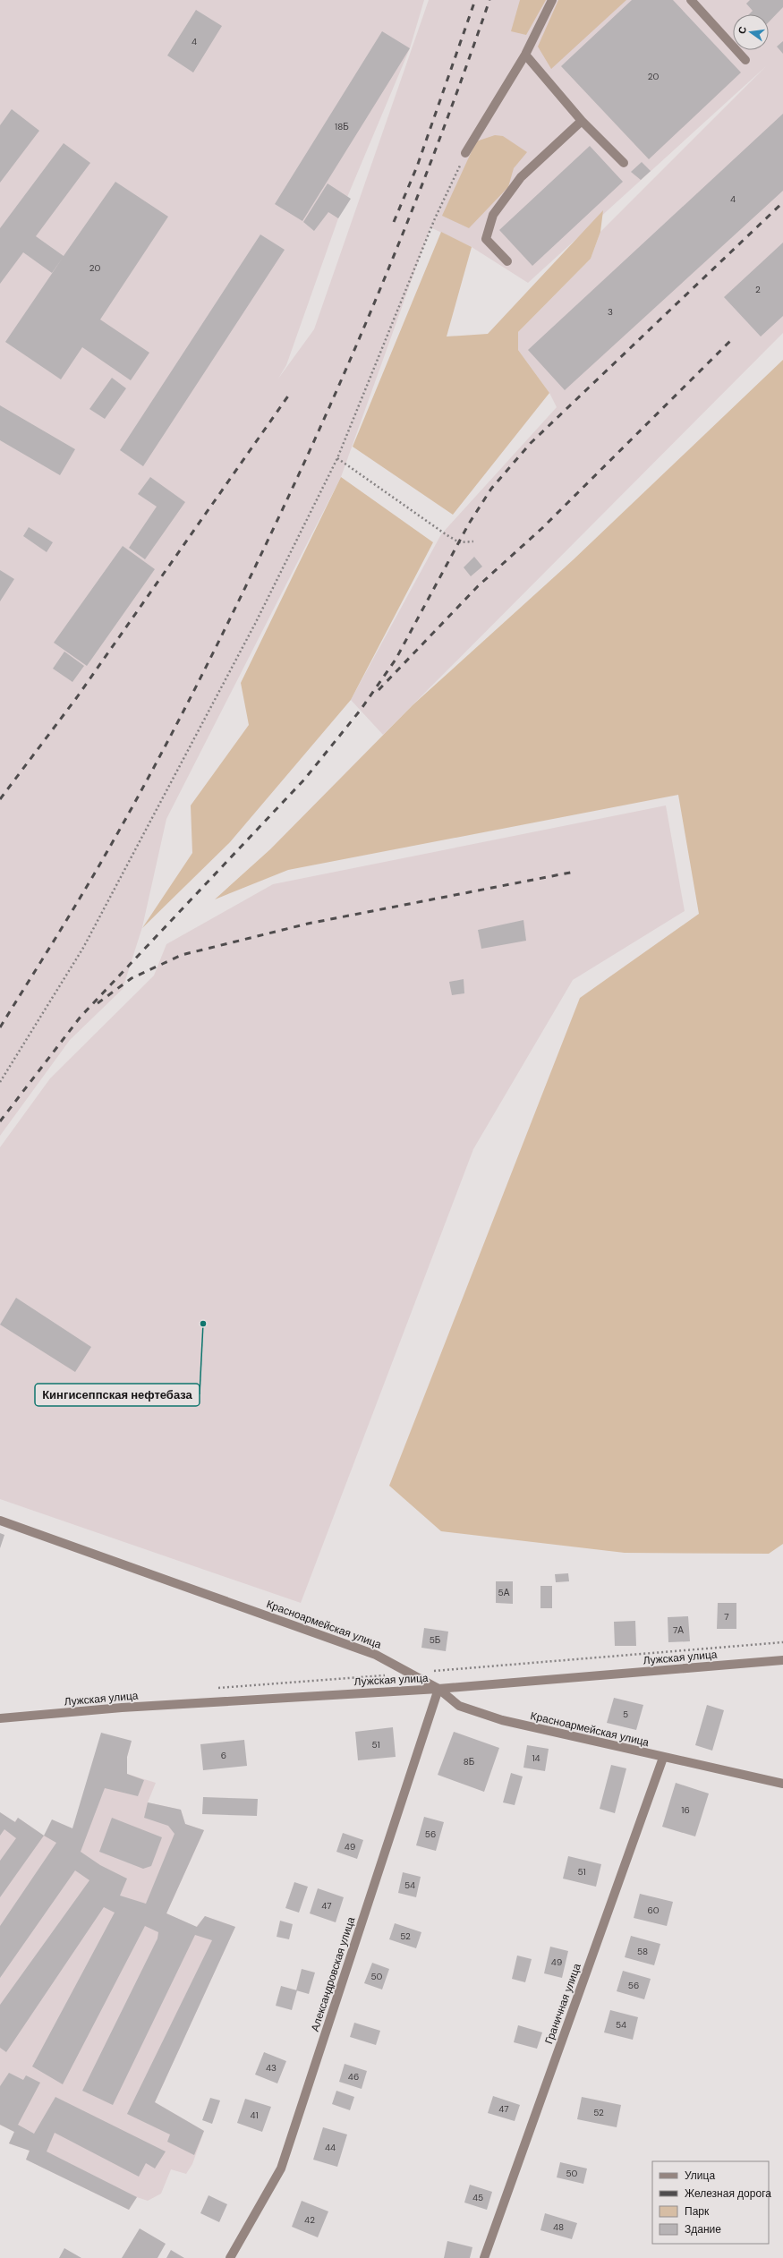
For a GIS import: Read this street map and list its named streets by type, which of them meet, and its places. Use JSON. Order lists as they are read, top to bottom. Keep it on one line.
{"streets":{"street":["Красноармейская улица","Лужская улица","Александровская улица","Граничная улица"]},"crossings":[["Красноармейская улица","Лужская улица"],["Красноармейская улица","Александровская улица"],["Красноармейская улица","Граничная улица"],["Лужская улица","Александровская улица"]],"places":["Кингисеппская нефтебаза"],"house_numbers":["4","20","18Б","4","20","2","3","5А","7","7А","5Б","5","51","6","14","8Б","16","56","49","51","54","47","60","52","58","49","50","56","54","43","46","47","52","41","44","50","45","42","48"],"legend":["Улица","Железная дорога","Парк","Здание"],"north":"left"}
